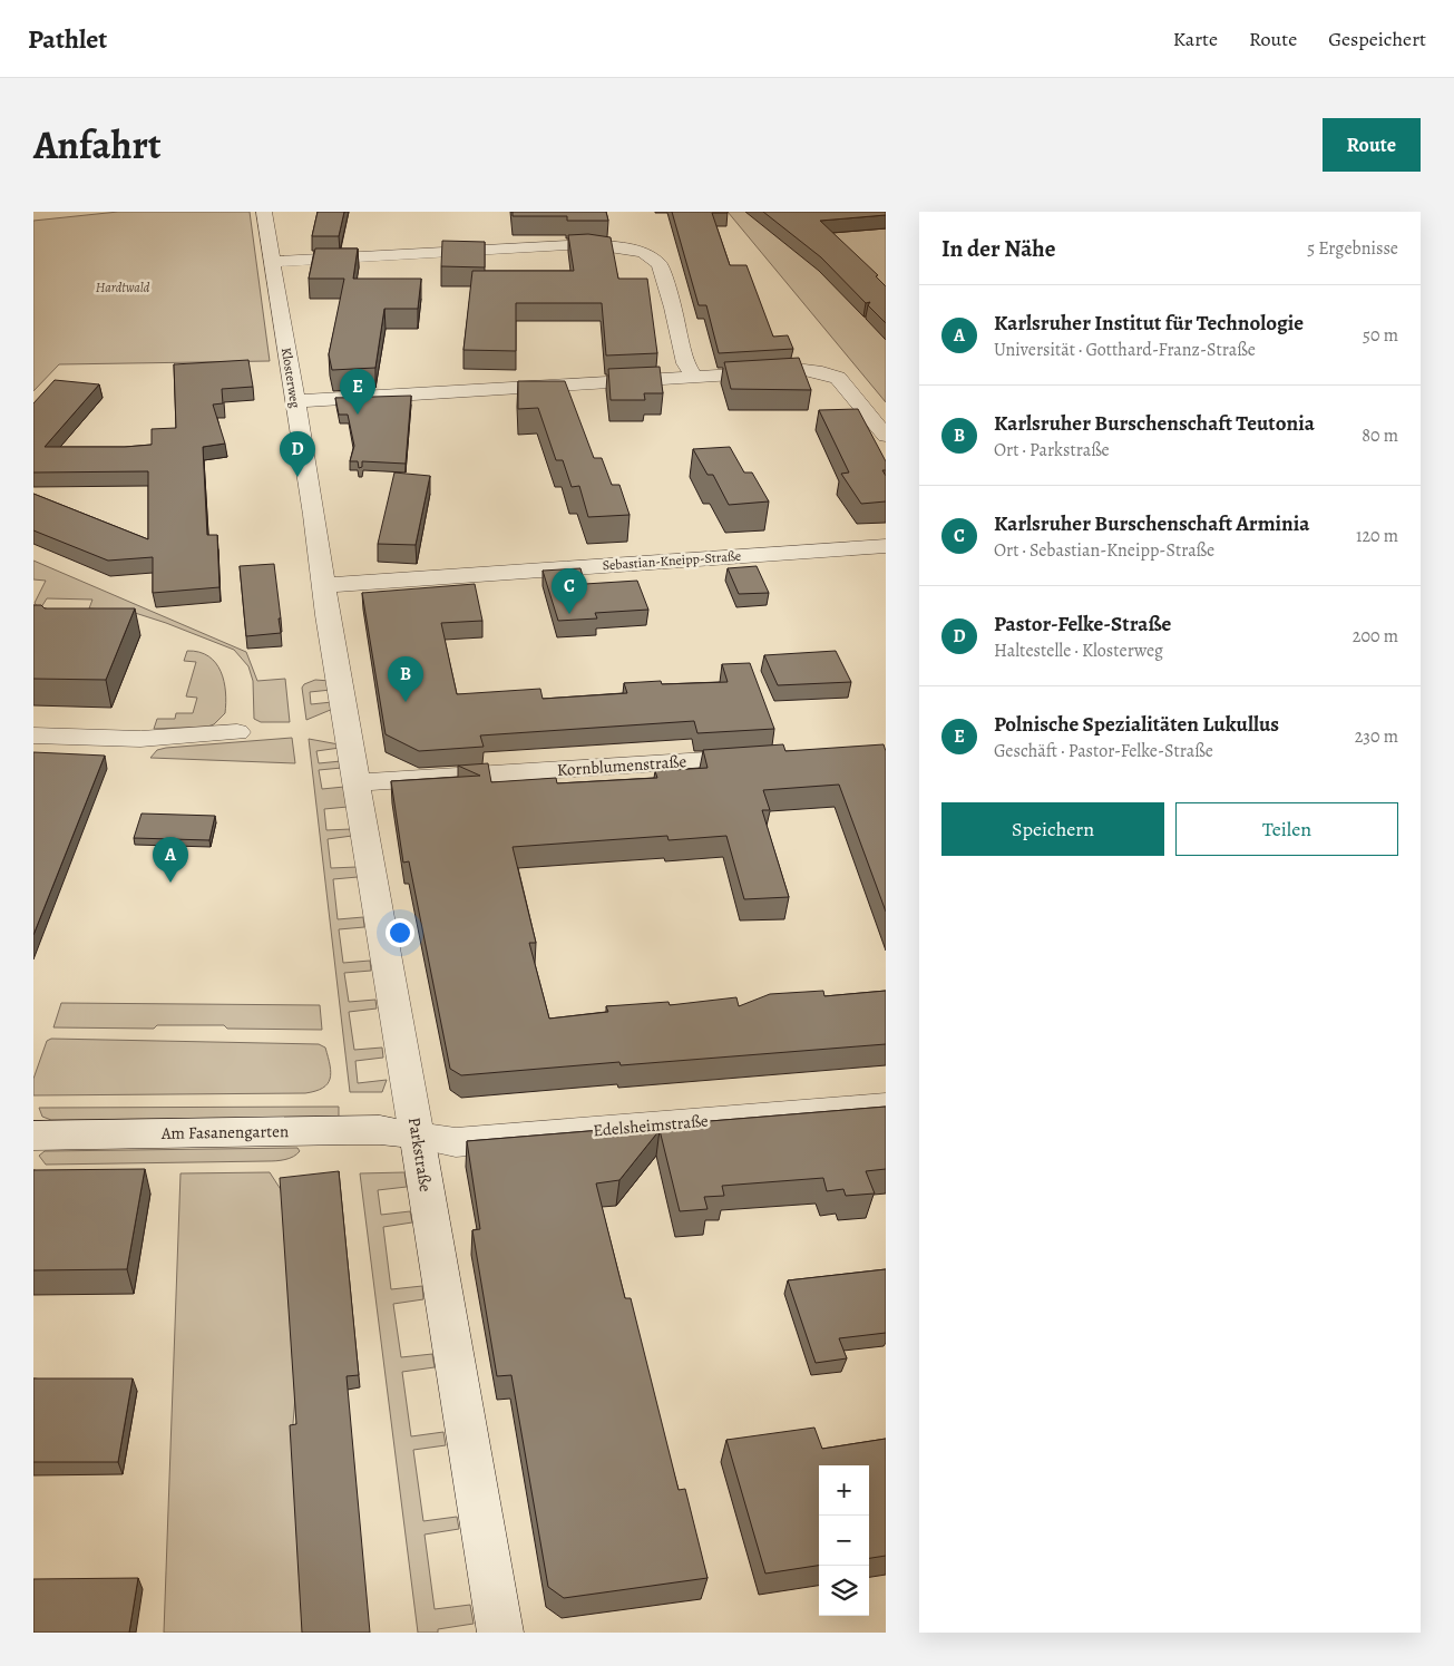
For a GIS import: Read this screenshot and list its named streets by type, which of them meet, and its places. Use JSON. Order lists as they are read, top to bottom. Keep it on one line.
{"streets":{"street":["Klosterweg","Sebastian-Kneipp-Straße","Kornblumenstraße","Edelsheimstraße","Am Fasanengarten","Parkstraße"]},"crossings":[["Klosterweg","Sebastian-Kneipp-Straße"],["Klosterweg","Parkstraße"],["Kornblumenstraße","Parkstraße"],["Edelsheimstraße","Am Fasanengarten"],["Edelsheimstraße","Parkstraße"],["Am Fasanengarten","Parkstraße"]],"parks":["Hardtwald"],"page":{"header":"Pathlet","nav":["Karte","Route","Gespeichert"],"title":"Anfahrt","buttons":["Route",["Speichern","Teilen"]],"heading":["In der Nähe","5 Ergebnisse"],"list":[{"mark":"A","name":"Karlsruher Institut für Technologie","note":"Universität · Gotthard-Franz-Straße","value":"50 m"},{"mark":"B","name":"Karlsruher Burschenschaft Teutonia","note":"Ort · Parkstraße","value":"80 m"},{"mark":"C","name":"Karlsruher Burschenschaft Arminia","note":"Ort · Sebastian-Kneipp-Straße","value":"120 m"},{"mark":"D","name":"Pastor-Felke-Straße","note":"Haltestelle · Klosterweg","value":"200 m"},{"mark":"E","name":"Polnische Spezialitäten Lukullus","note":"Geschäft · Pastor-Felke-Straße","value":"230 m"}],"pins":["E","D","C","B","A"],"map_buttons":["+","−"]}}
